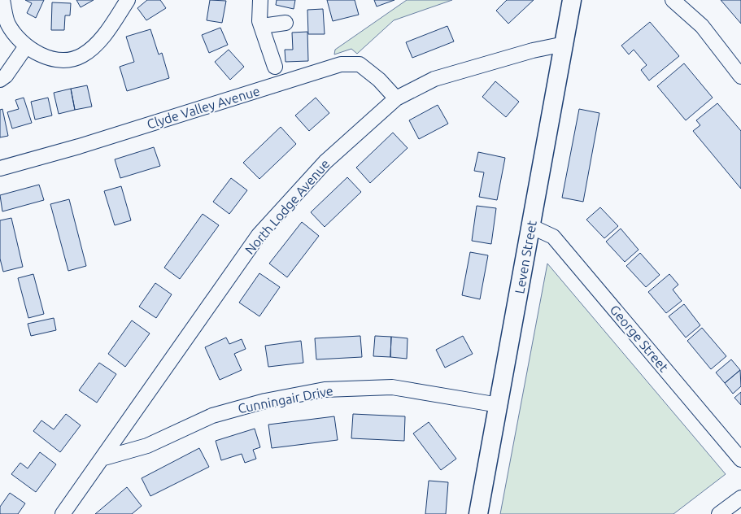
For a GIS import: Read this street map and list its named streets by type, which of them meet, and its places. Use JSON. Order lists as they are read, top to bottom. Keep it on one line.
{"streets":{"street":["Clyde Valley Avenue","North Lodge Avenue","Leven Street","George Street","Cunningair Drive"]},"crossings":[["Clyde Valley Avenue","North Lodge Avenue"],["North Lodge Avenue","Leven Street"],["North Lodge Avenue","Cunningair Drive"],["Leven Street","George Street"],["Leven Street","Cunningair Drive"]]}
